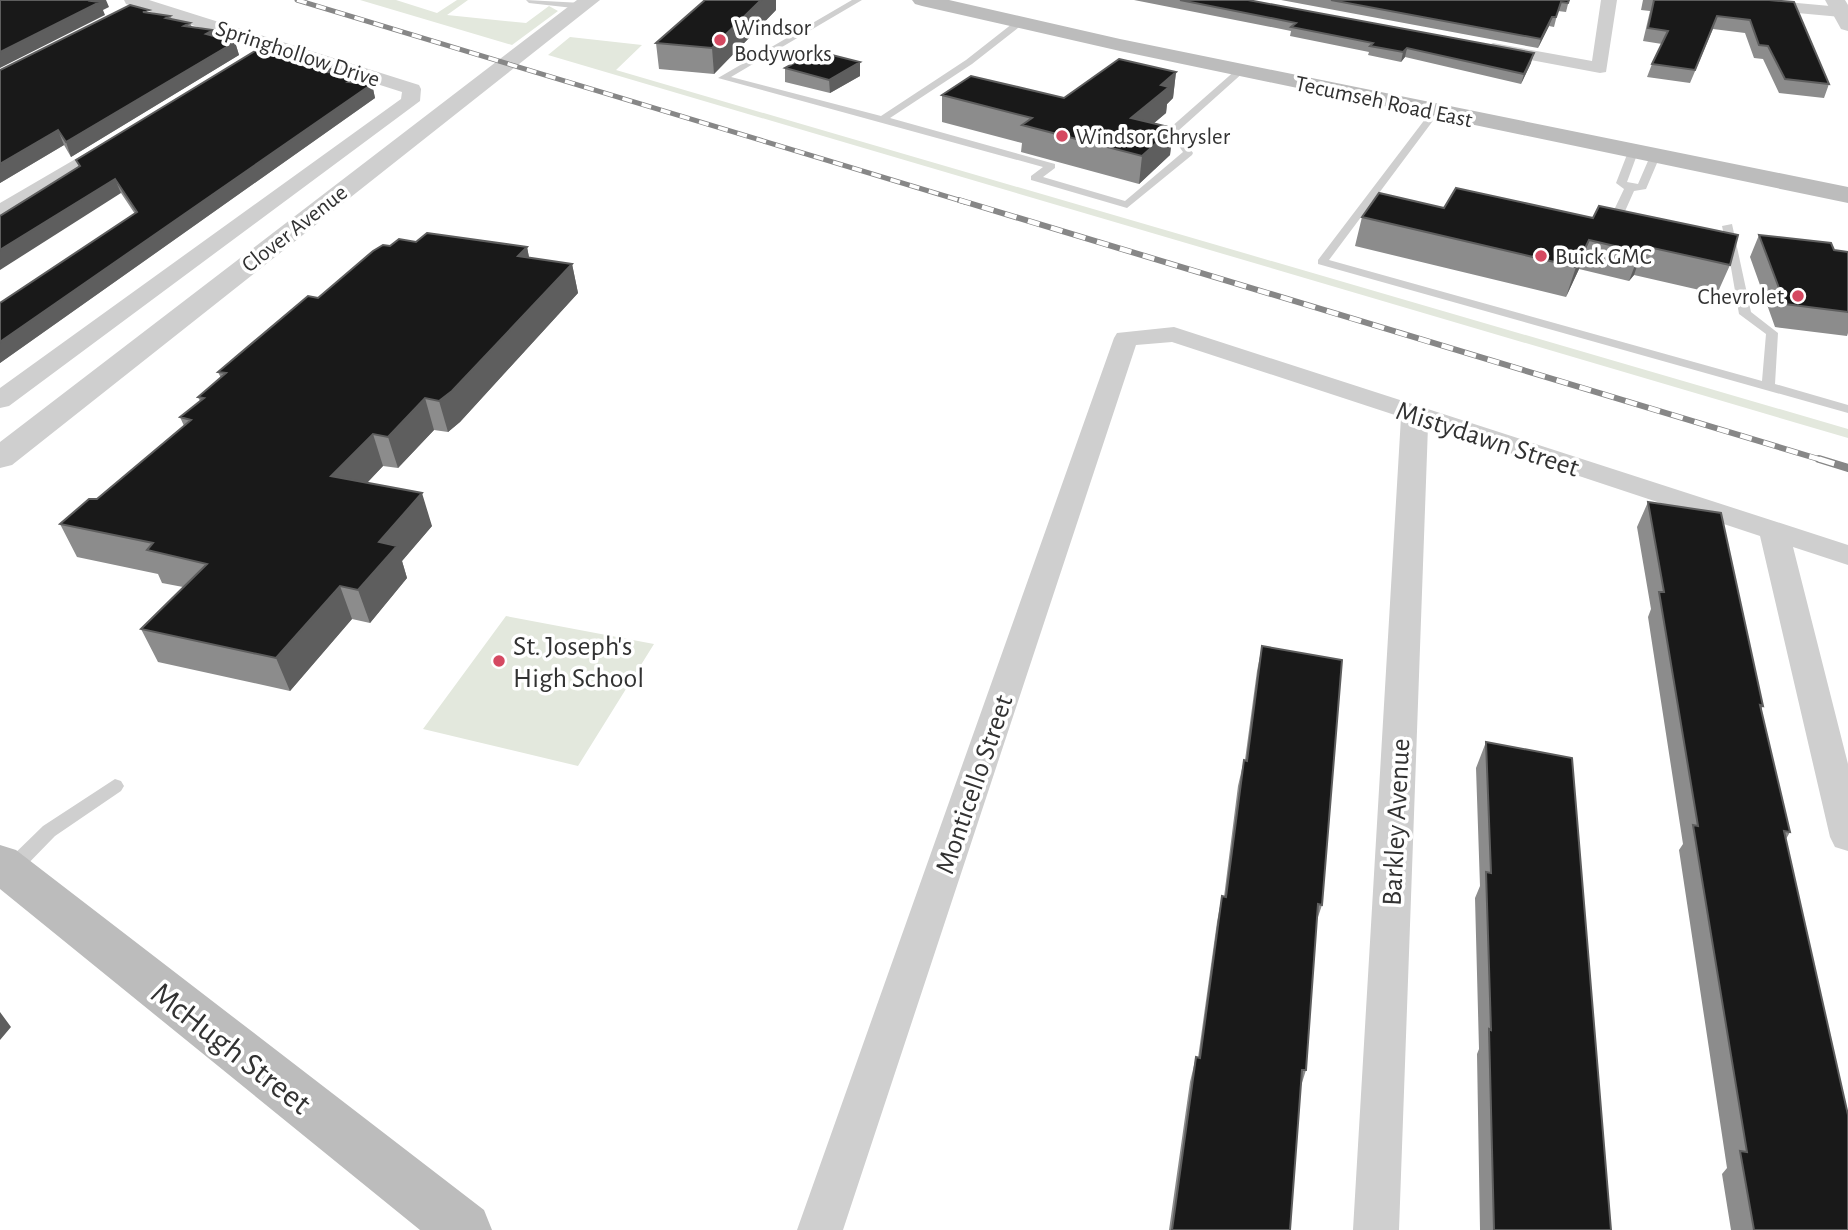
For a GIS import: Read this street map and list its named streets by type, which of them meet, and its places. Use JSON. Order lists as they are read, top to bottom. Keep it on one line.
{"streets":{"main road":["Tecumseh Road East","McHugh Street"],"street":["Springhollow Drive","Clover Avenue","Mistydawn Street","Monticello Street","Barkley Avenue"]},"crossings":[["Springhollow Drive","Clover Avenue"],["Mistydawn Street","Monticello Street"],["Mistydawn Street","Barkley Avenue"]],"places":["Windsor Bodyworks","Windsor Chrysler","Buick GMC","Chevrolet","St. Joseph's High School"]}
